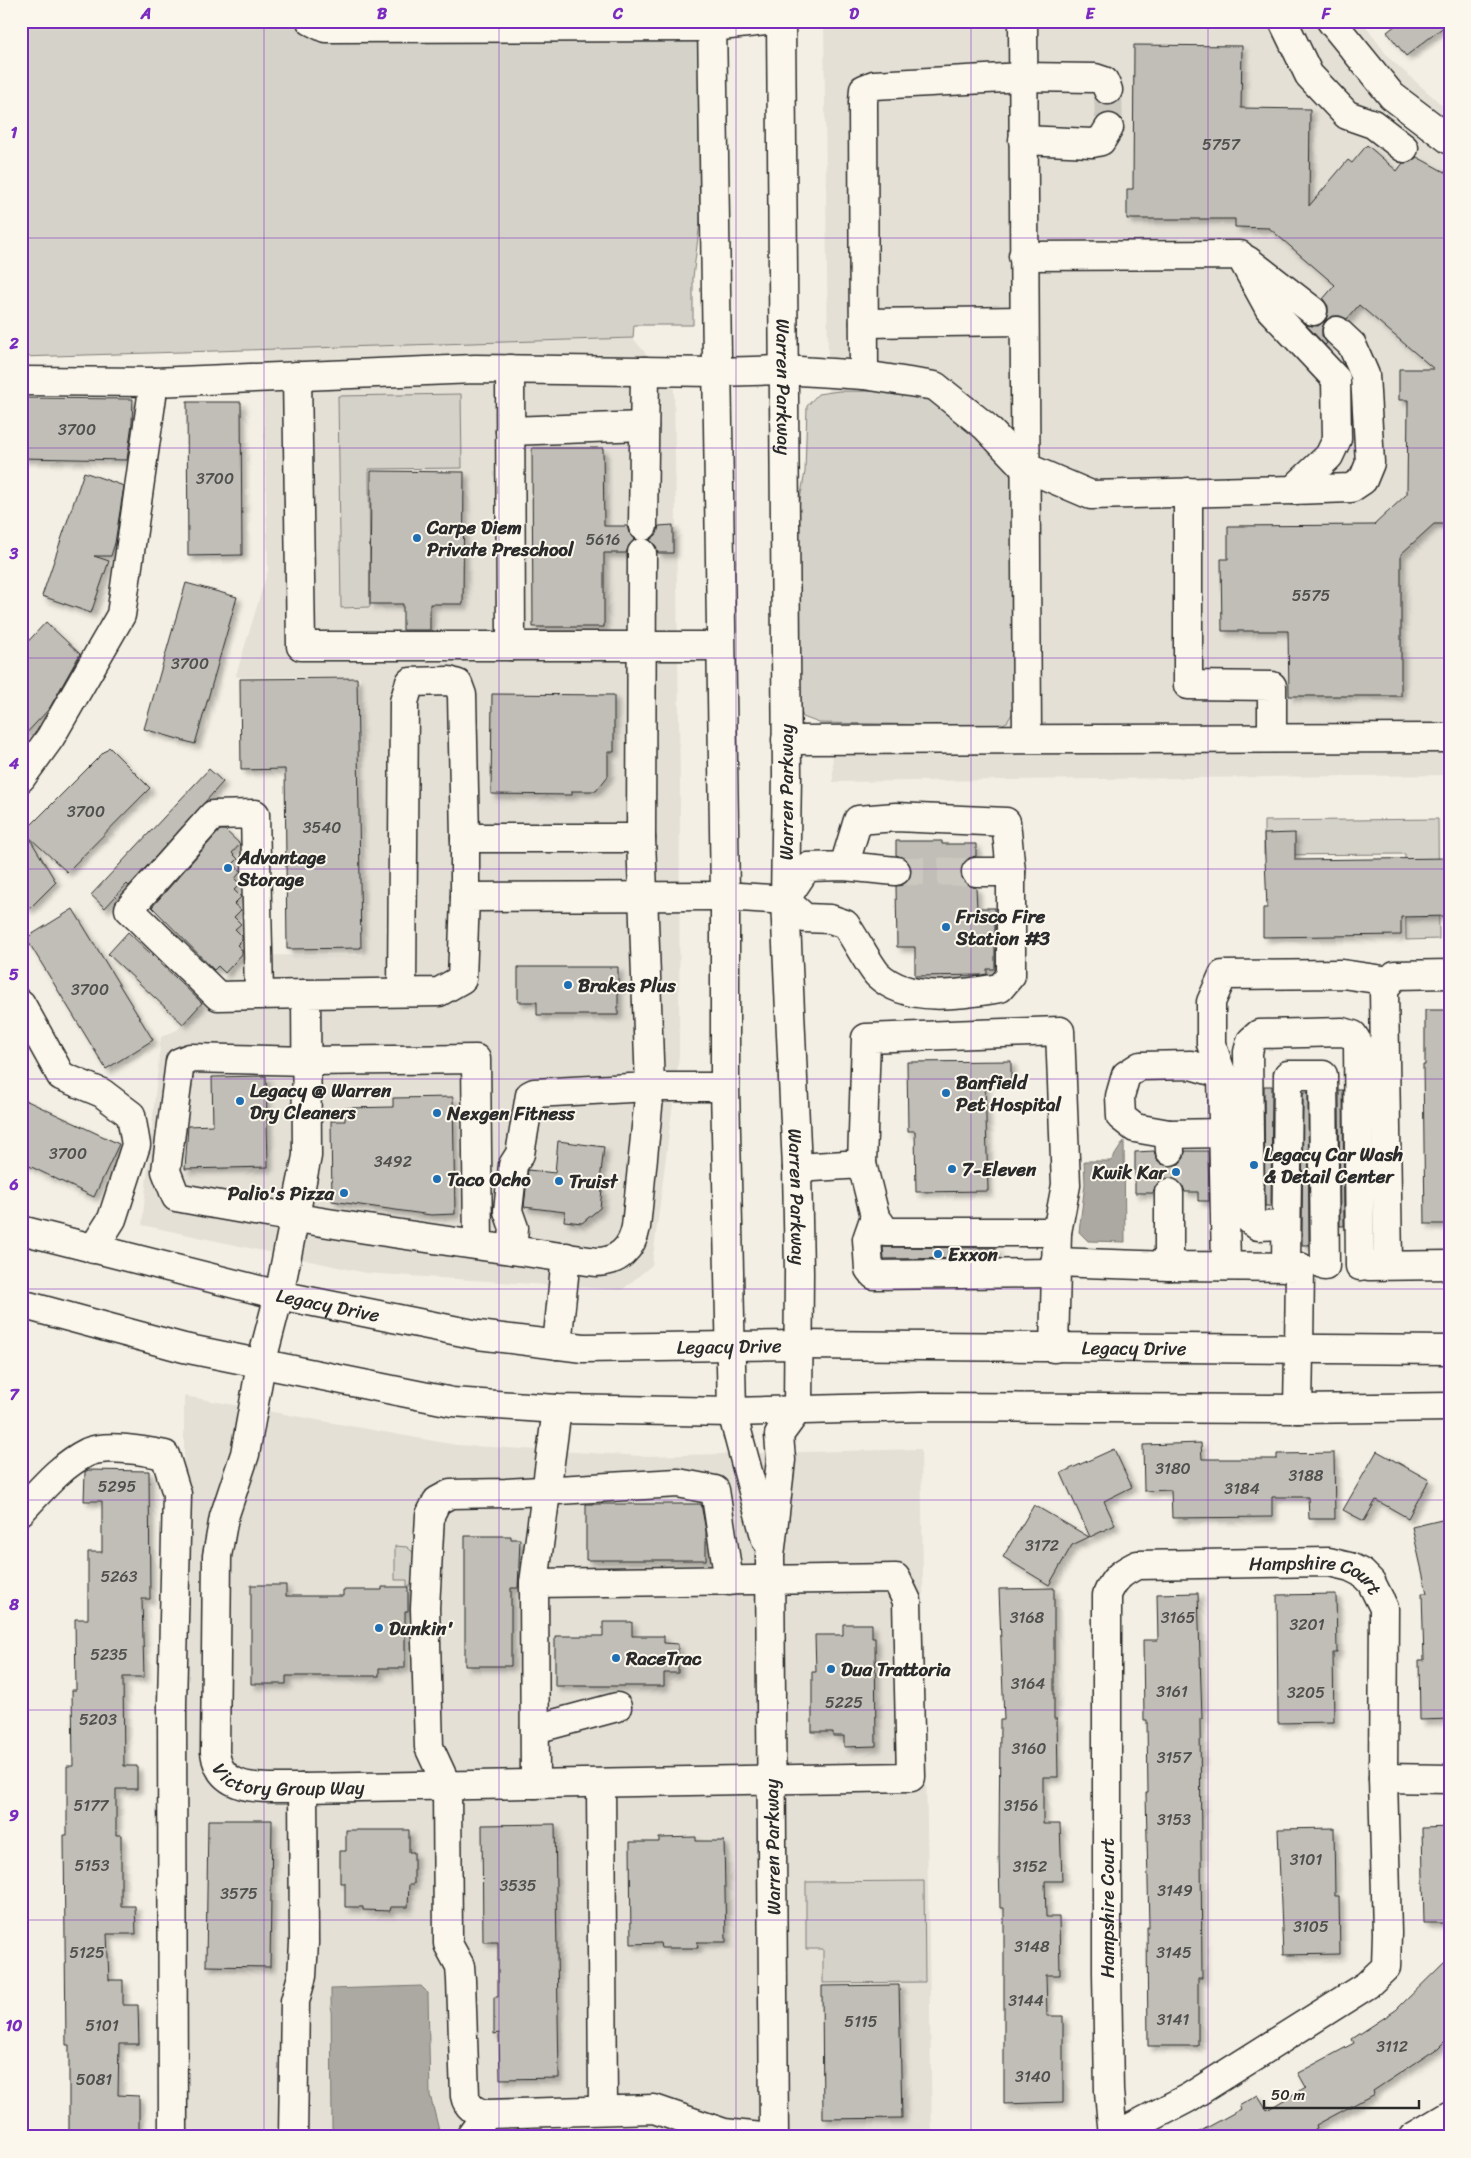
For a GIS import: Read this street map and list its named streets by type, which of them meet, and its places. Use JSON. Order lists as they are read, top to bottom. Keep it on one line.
{"streets":{"main road":["Warren Parkway","Legacy Drive","Hampshire Court","Victory Group Way"]},"crossings":[["Warren Parkway","Legacy Drive"],["Warren Parkway","Victory Group Way"],["Legacy Drive","Victory Group Way"]],"places":["Carpe Diem Private Preschool","Advantage Storage","Frisco Fire Station #3","Brakes Plus","Banfield Pet Hospital","Legacy @ Warren Dry Cleaners","Nexgen Fitness","Legacy Car Wash & Detail Center","7-Eleven","Kwik Kar","Taco Ocho","Truist","Palio's Pizza","Exxon","Dunkin'","RaceTrac","Dua Trattoria"],"house_numbers":["5757","3700","3700","5616","5575","3700","3700","3540","3700","3700","3492","3180","3188","5295","3184","3172","5263","3168","3165","3201","5235","3164","3161","3205","5225","5203","3160","3157","5177","3156","3153","3101","5153","3152","3535","3149","3575","3105","3148","5125","3145","3144","3141","5115","5101","3112","3140","5081"],"scale_bar":"50 m","grid":{"columns":["A","B","C","D","E","F"],"rows":["1","2","3","4","5","6","7","8","9","10"]}}
